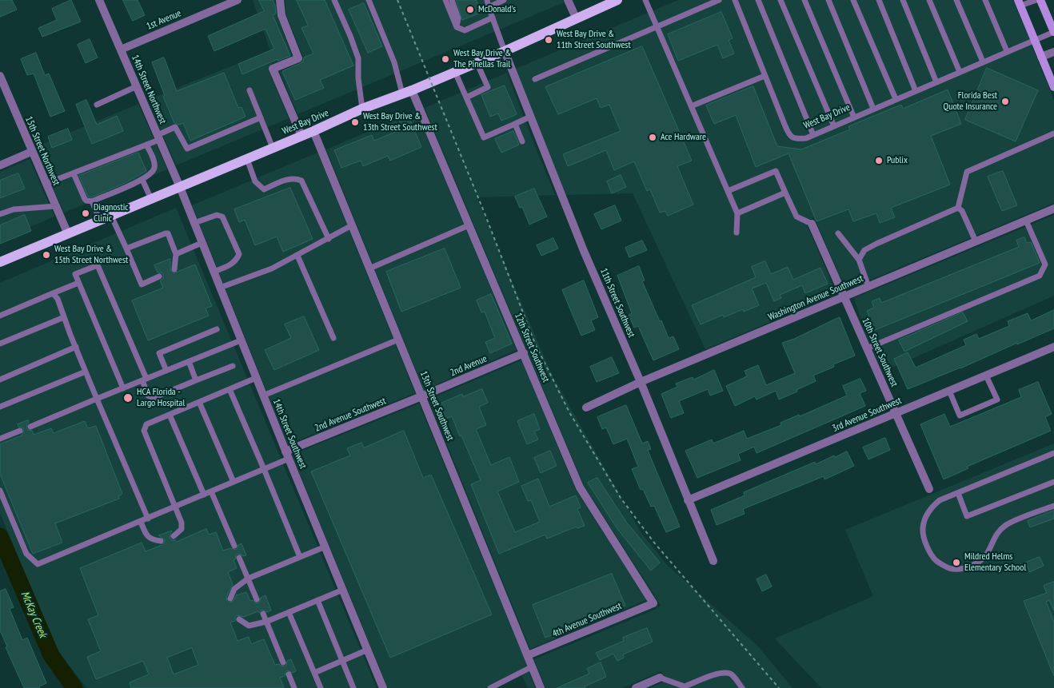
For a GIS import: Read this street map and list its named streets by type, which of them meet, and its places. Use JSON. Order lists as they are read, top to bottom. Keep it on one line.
{"streets":{"main road":["West Bay Drive"],"street":["1st Avenue","14th Street Northwest","15th Street Northwest","Washington Avenue Southwest","11th Street Southwest","12th Street Southwest","10th Street Southwest","2nd Avenue","13th Street Southwest","2nd Avenue Southwest","3rd Avenue Southwest","14th Street Southwest","4th Avenue Southwest"]},"crossings":[["1st Avenue","14th Street Northwest"],["14th Street Northwest","West Bay Drive"],["14th Street Northwest","14th Street Southwest"],["West Bay Drive","15th Street Northwest"],["West Bay Drive","11th Street Southwest"],["West Bay Drive","12th Street Southwest"],["West Bay Drive","13th Street Southwest"],["West Bay Drive","14th Street Southwest"],["Washington Avenue Southwest","11th Street Southwest"],["Washington Avenue Southwest","10th Street Southwest"],["11th Street Southwest","3rd Avenue Southwest"],["12th Street Southwest","2nd Avenue"],["12th Street Southwest","4th Avenue Southwest"],["10th Street Southwest","3rd Avenue Southwest"],["2nd Avenue","13th Street Southwest"],["2nd Avenue","2nd Avenue Southwest"],["13th Street Southwest","2nd Avenue Southwest"],["13th Street Southwest","4th Avenue Southwest"],["2nd Avenue Southwest","14th Street Southwest"]],"water":["McKay Creek"],"places":["McDonald's","West Bay Drive & 11th Street Southwest","West Bay Drive & The Pinellas Trail","Florida Best Quote Insurance","West Bay Drive & 13th Street Southwest","Ace Hardware","Publix","Diagnostic Clinic","West Bay Drive & 15th Street Northwest","HCA Florida - Largo Hospital","Mildred Helms Elementary School"]}
